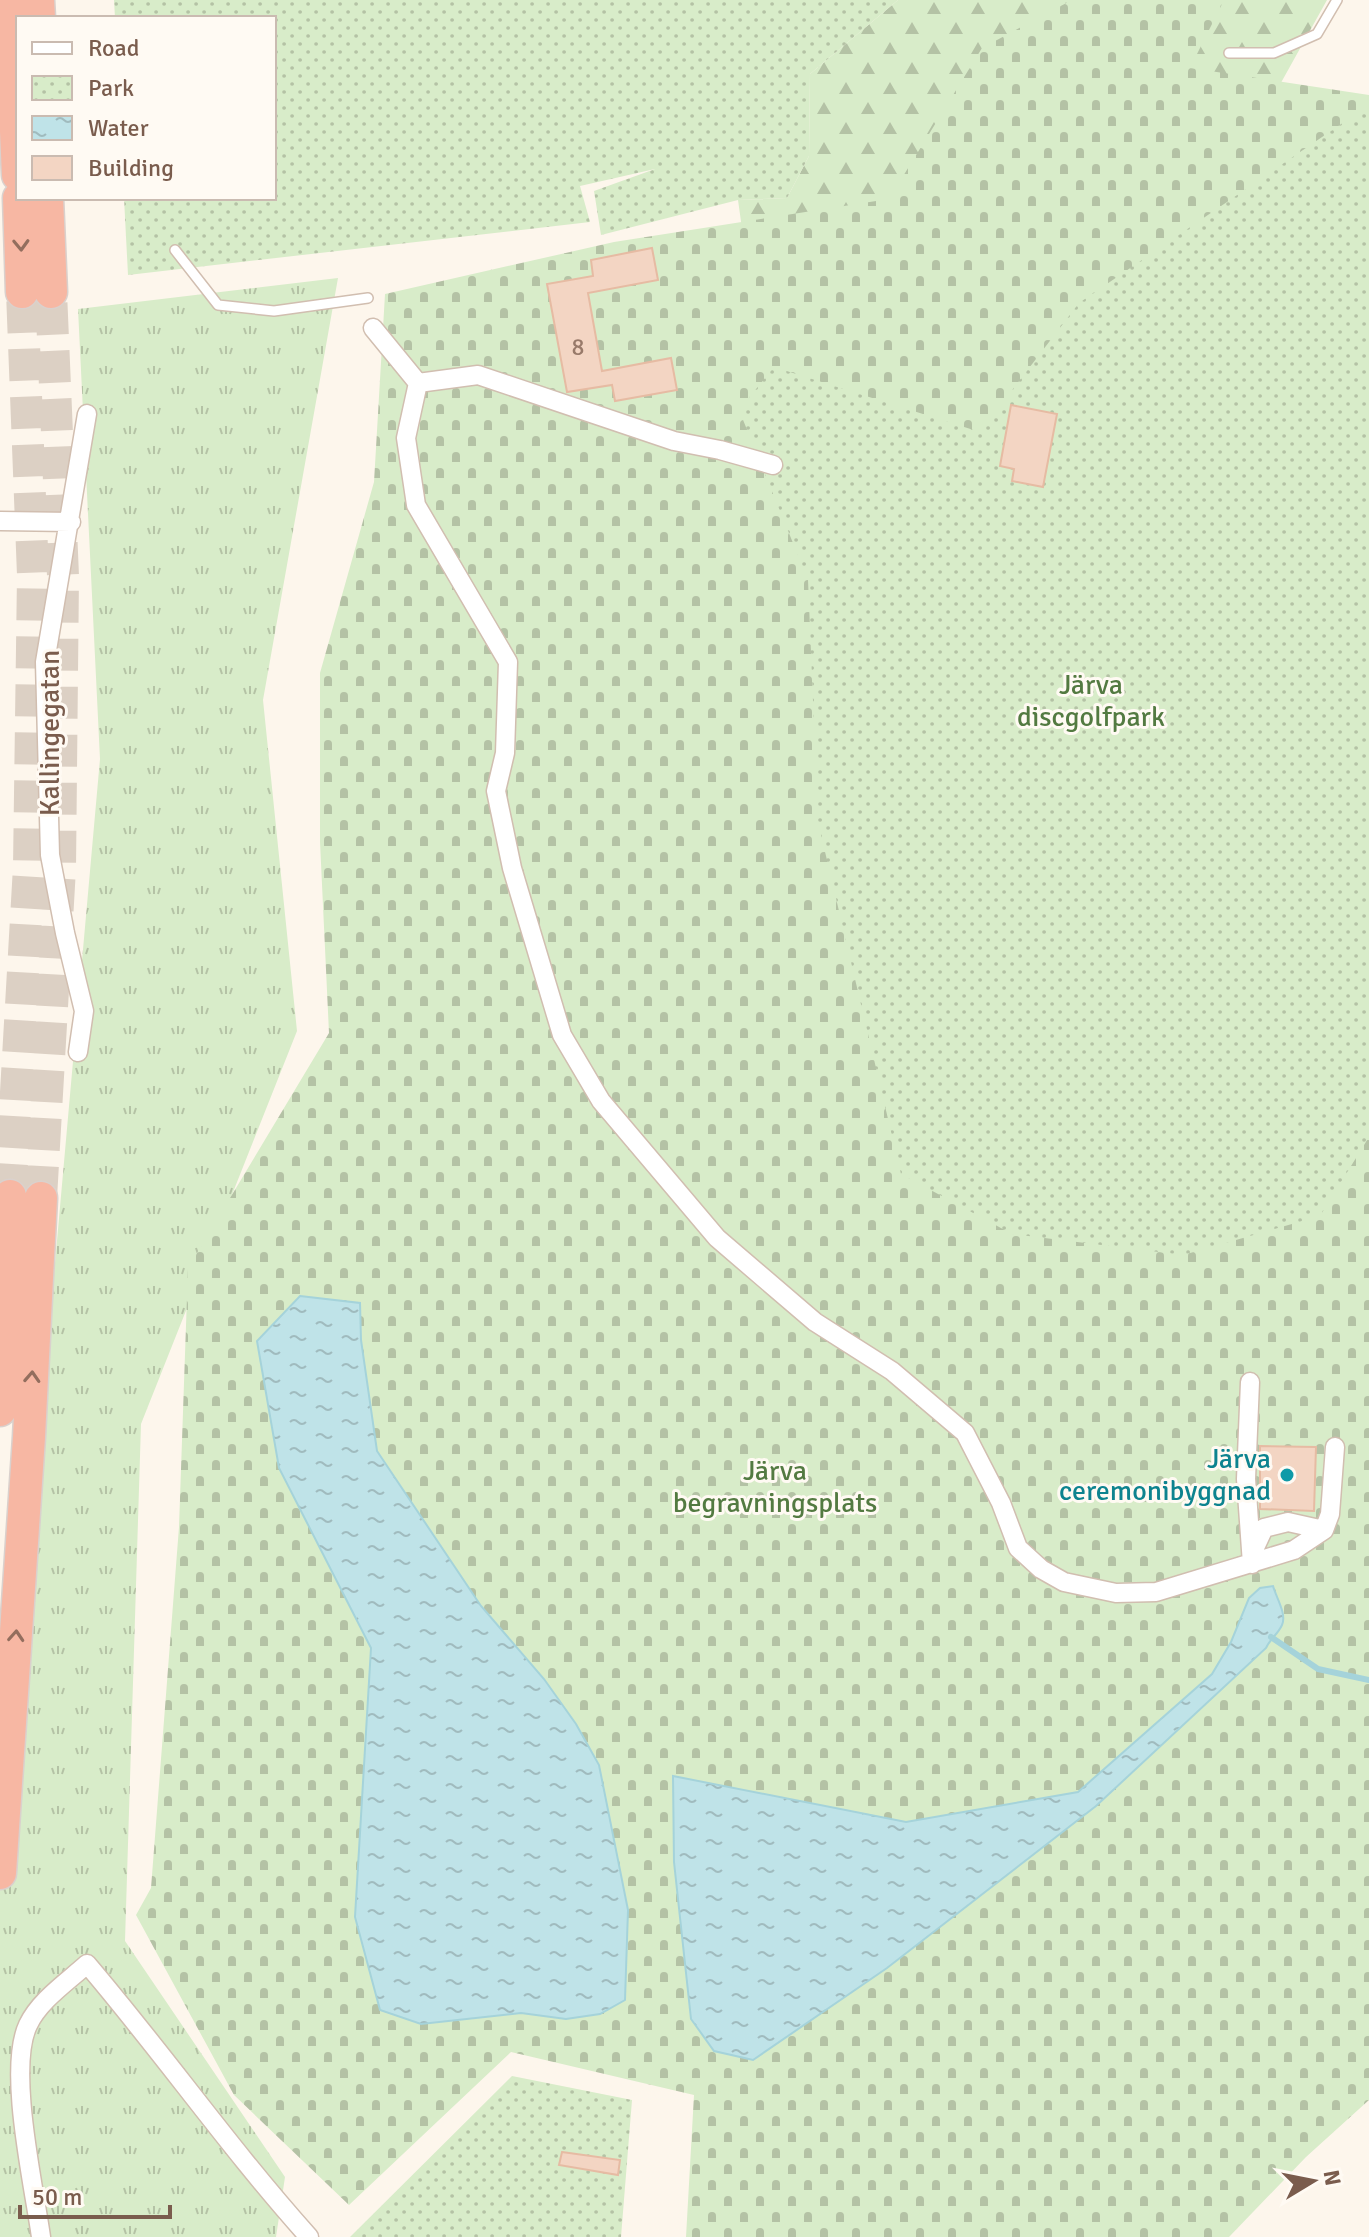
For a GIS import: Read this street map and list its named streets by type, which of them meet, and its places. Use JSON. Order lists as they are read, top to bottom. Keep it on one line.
{"streets":{"street":["Kallingegatan"]},"parks":["Järva discgolfpark","Järva begravningsplats"],"places":["Järva ceremonibyggnad"],"house_numbers":["8"],"legend":["Road","Park","Water","Building"],"scale_bar":"50 m","north":"right"}
